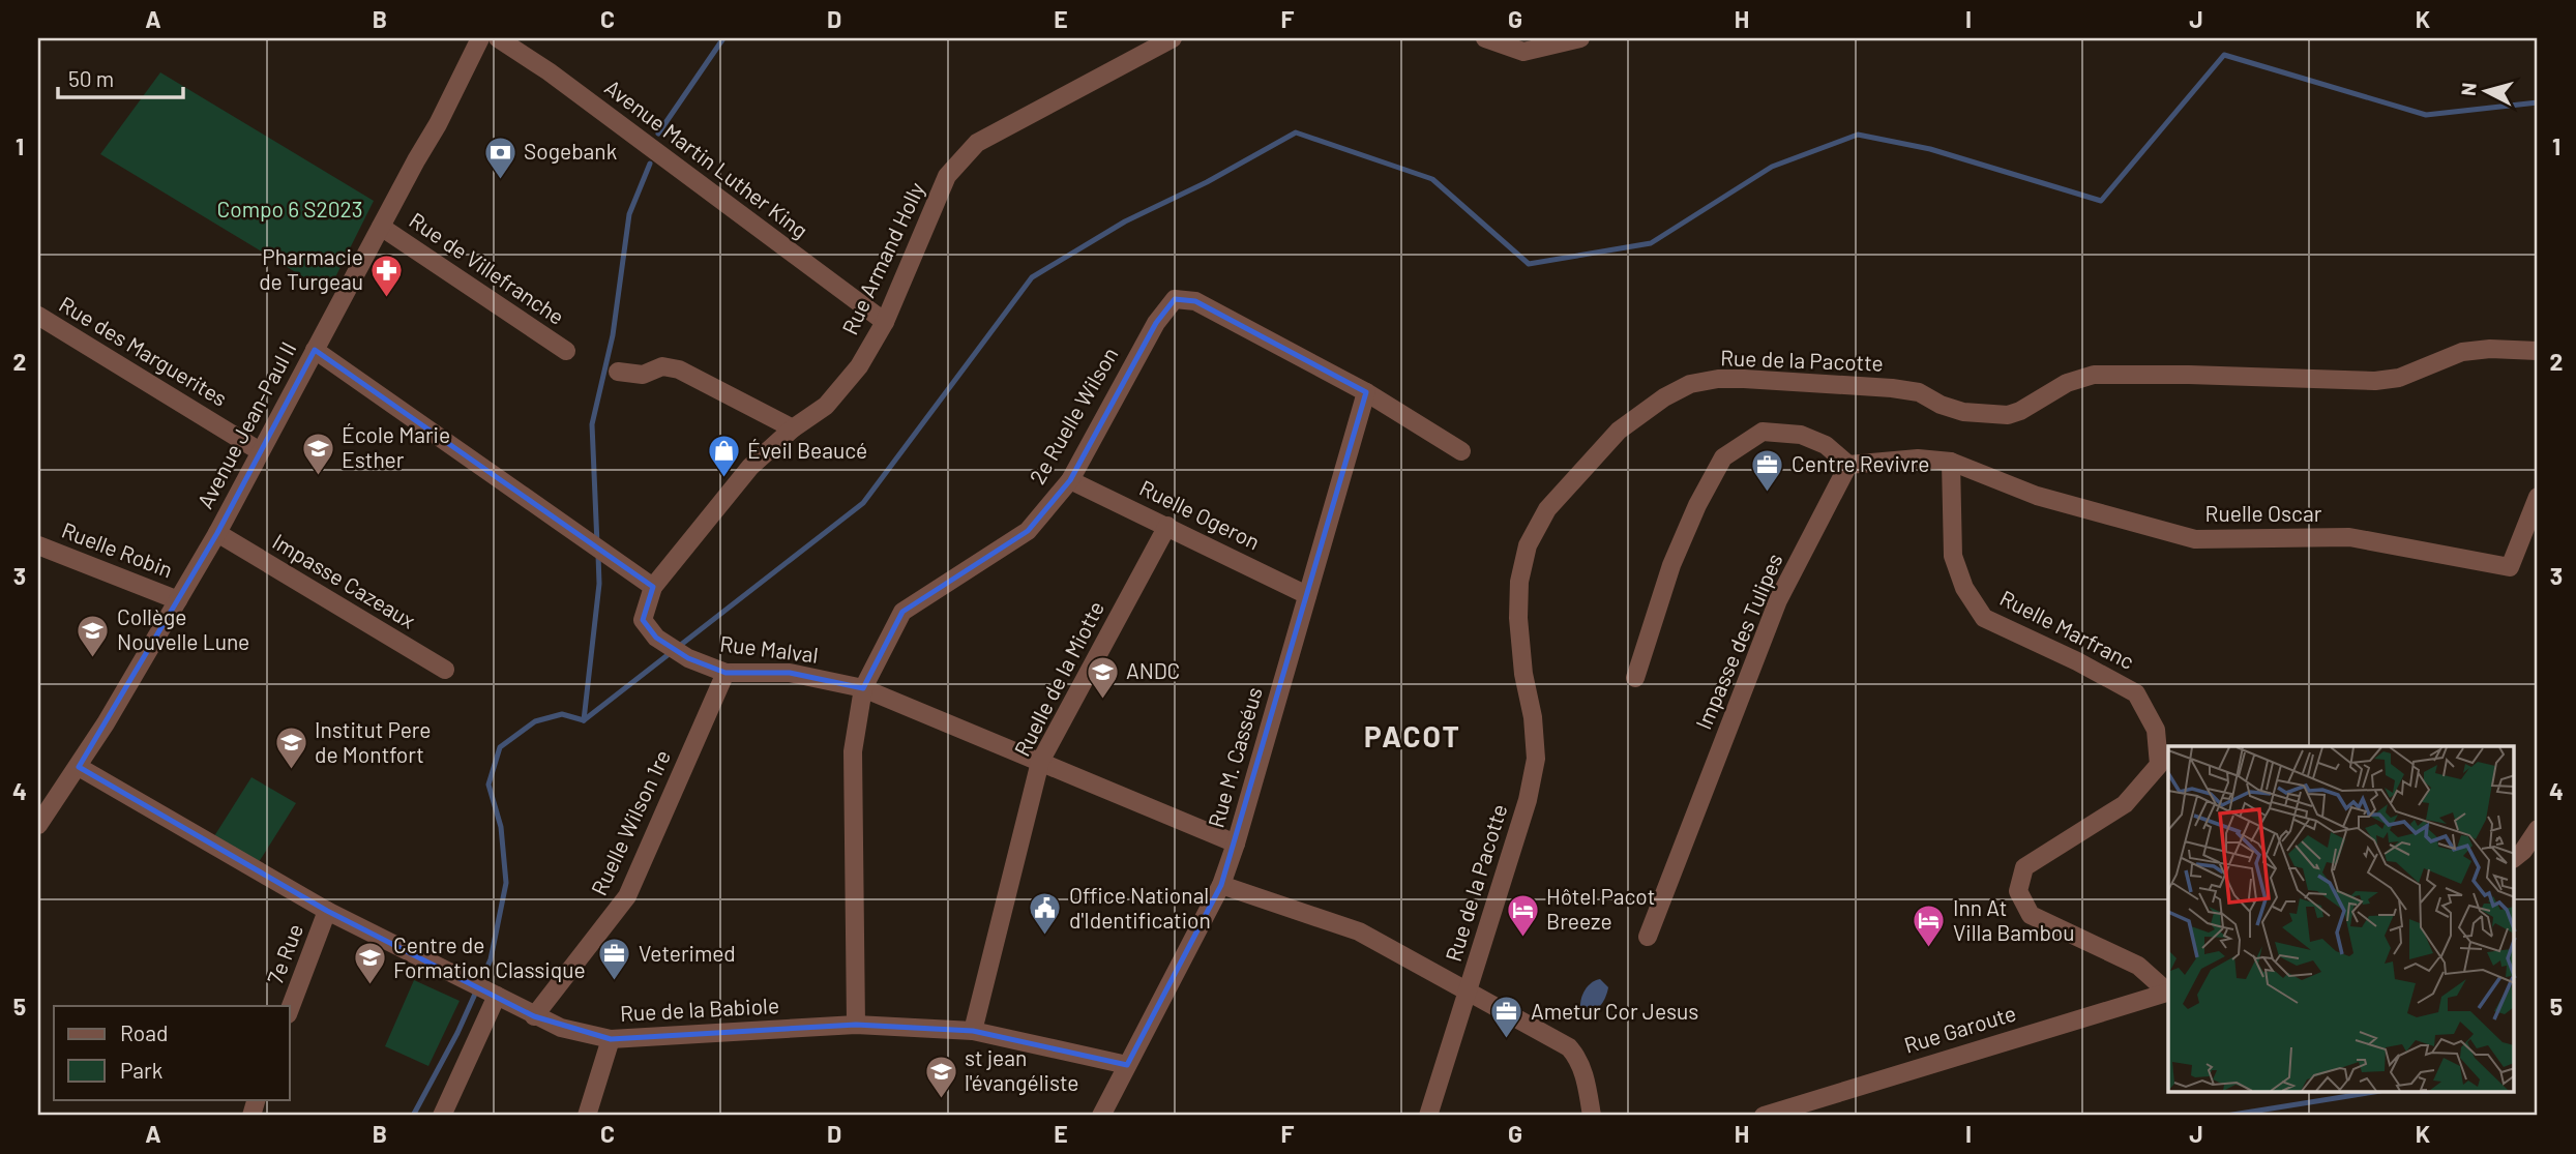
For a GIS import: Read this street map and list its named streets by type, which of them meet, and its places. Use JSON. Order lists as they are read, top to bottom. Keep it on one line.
{"streets":{"street":["Avenue Martin Luther King","Rue Armand Holly","Rue de Villefranche","Rue des Marguerites","Rue de la Pacotte","2e Ruelle Wilson","Avenue Jean-Paul II","Ruelle Oscar","Ruelle Ogeron","Ruelle Robin","Impasse Cazeaux","Ruelle Marfranc","Impasse des Tulipes","Rue Malval","Ruelle de la Miotte","Rue M. Casséus","Ruelle Wilson 1re","7e Rue","Rue de la Babiole","Rue Garoute"]},"crossings":[["Avenue Martin Luther King","Rue Armand Holly"],["Rue Armand Holly","Rue Malval"],["Rue de Villefranche","Avenue Jean-Paul II"],["Rue des Marguerites","Avenue Jean-Paul II"],["2e Ruelle Wilson","Ruelle Ogeron"],["2e Ruelle Wilson","Rue Malval"],["2e Ruelle Wilson","Rue M. Casséus"],["2e Ruelle Wilson","Rue de la Babiole"],["Avenue Jean-Paul II","Ruelle Robin"],["Avenue Jean-Paul II","Impasse Cazeaux"],["Avenue Jean-Paul II","Rue de la Babiole"],["Ruelle Oscar","Ruelle Marfranc"],["Ruelle Ogeron","Ruelle de la Miotte"],["Ruelle Ogeron","Rue M. Casséus"],["Rue Malval","Ruelle de la Miotte"],["Rue Malval","Rue M. Casséus"],["Rue Malval","Ruelle Wilson 1re"],["Ruelle de la Miotte","Rue de la Babiole"],["Rue M. Casséus","Rue de la Babiole"],["Ruelle Wilson 1re","Rue de la Babiole"],["7e Rue","Rue de la Babiole"]],"districts":["PACOT"],"parks":["Compo 6 S2023"],"places":{"bank":["Sogebank"],"pharmacy":["Pharmacie de Turgeau"],"school or university":["École Marie Esther","Collège Nouvelle Lune","ANDC","Institut Pere de Montfort","Centre de Formation Classique","st jean l'évangéliste"],"shop":["Éveil Beaucé"],"office":["Centre Revivre","Veterimed","Ametur Cor Jesus"],"public building":["Office National d'Identification"],"hotel":["Hôtel Pacot Breeze","Inn At Villa Bambou"]},"legend":["Road","Park"],"scale_bar":"50 m","north":"left","grid":{"columns":["A","B","C","D","E","F","G","H","I","J","K"],"rows":["1","2","3","4","5"]}}
